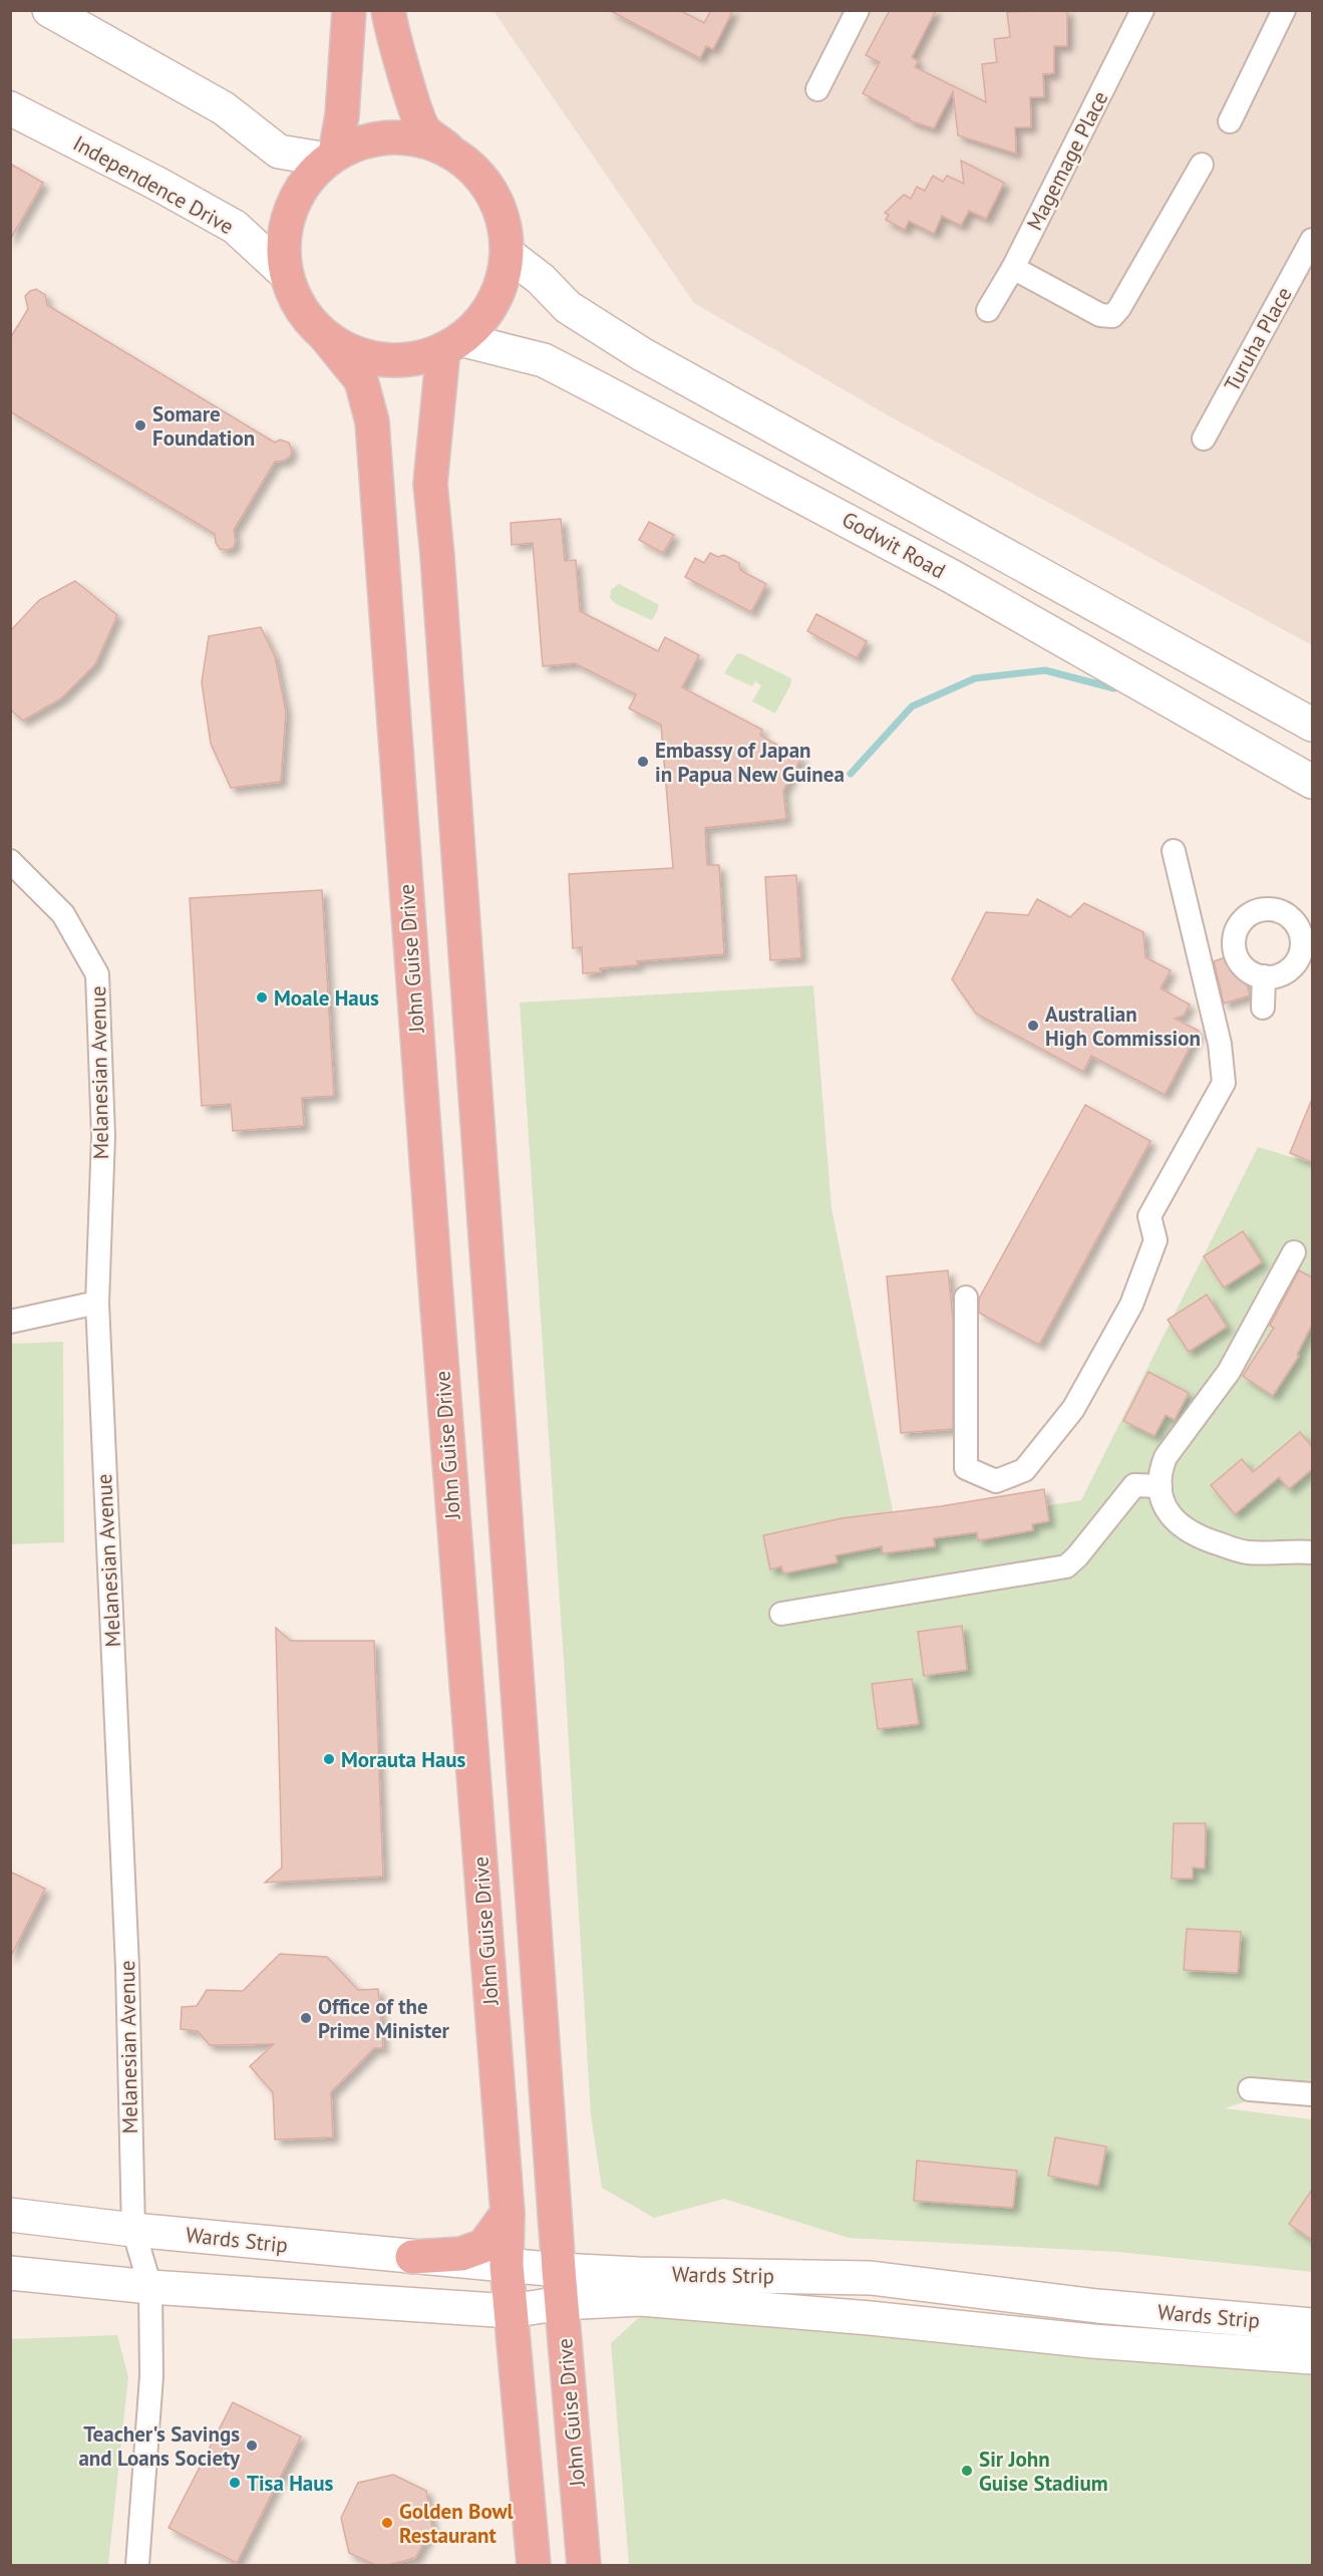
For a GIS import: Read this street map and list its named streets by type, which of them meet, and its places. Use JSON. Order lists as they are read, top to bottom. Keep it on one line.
{"streets":{"highway":["John Guise Drive"],"street":["Magemage Place","Independence Drive","Turuha Place","Godwit Road","Melanesian Avenue","Wards Strip"]},"crossings":[["Godwit Road","John Guise Drive"],["John Guise Drive","Wards Strip"],["Melanesian Avenue","Wards Strip"]],"places":["Somare Foundation","Embassy of Japan in Papua New Guinea","Moale Haus","Australian High Commission","Morauta Haus","Office of the Prime Minister","Teacher's Savings and Loans Society","Sir John Guise Stadium","Tisa Haus","Golden Bowl Restaurant"]}
